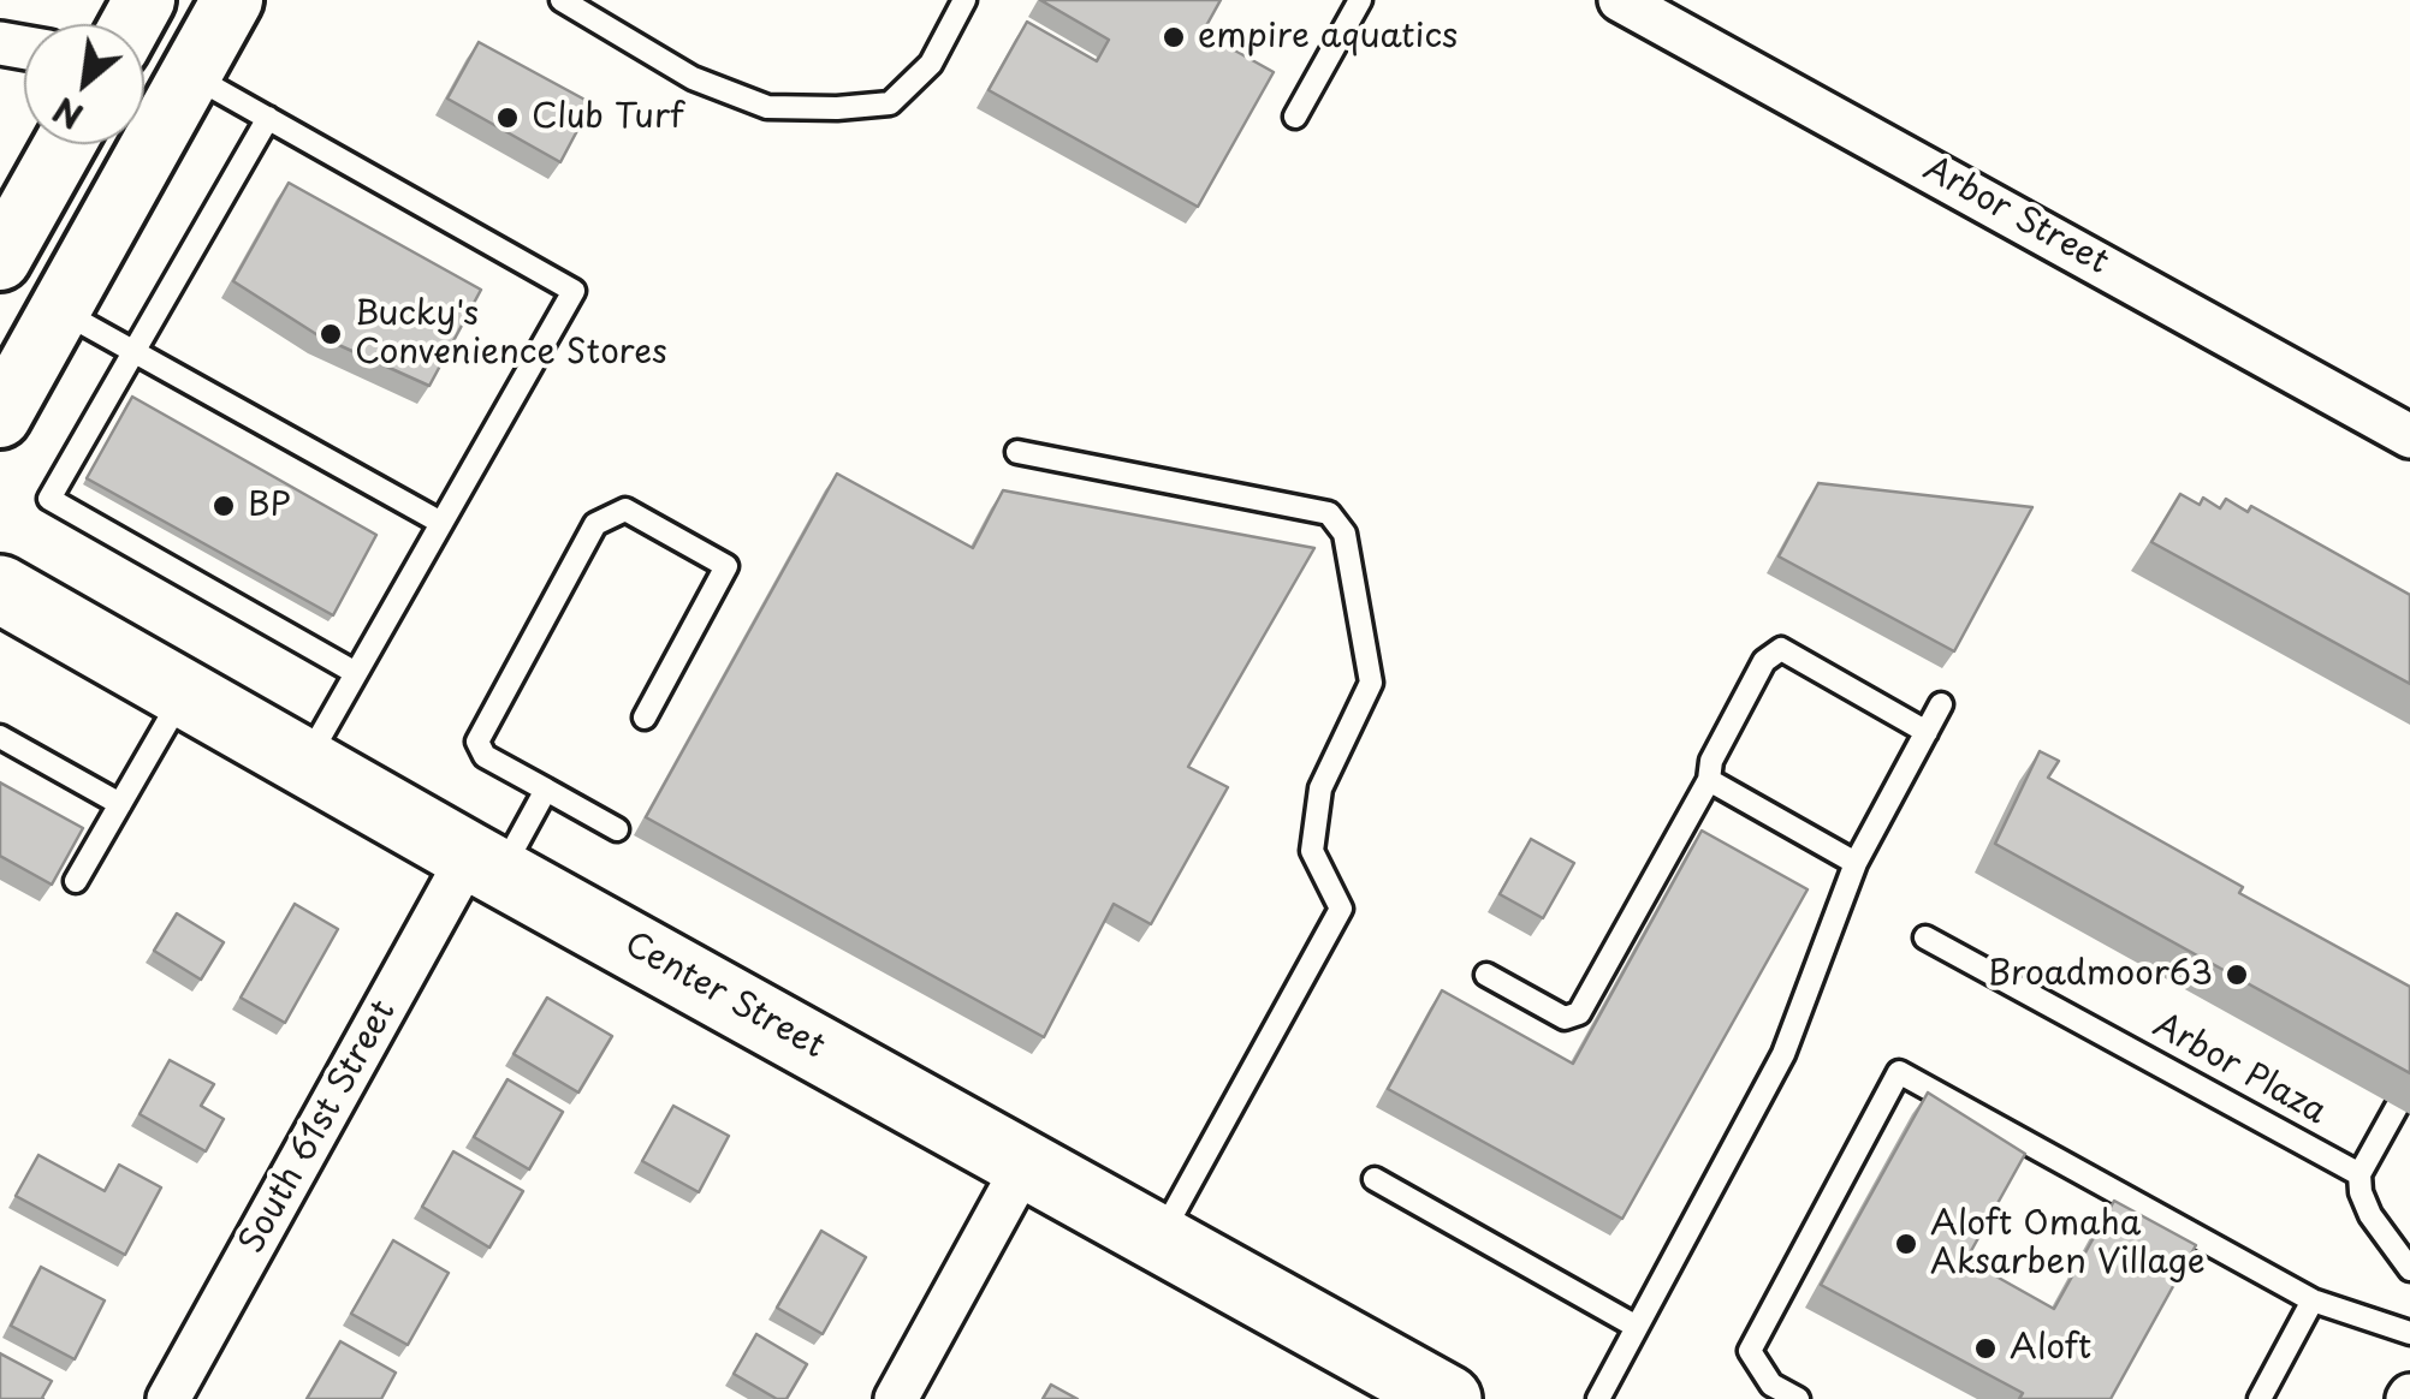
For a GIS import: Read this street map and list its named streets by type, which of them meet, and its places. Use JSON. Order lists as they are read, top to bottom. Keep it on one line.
{"streets":{"main road":["Center Street"],"street":["Arbor Street","South 61st Street"],"lane":["Arbor Plaza"]},"crossings":[["Center Street","South 61st Street"]],"places":["empire aquatics","Club Turf","Bucky's Convenience Stores","BP","Broadmoor63","Aloft Omaha Aksarben Village","Aloft"],"north":"bottom left"}
